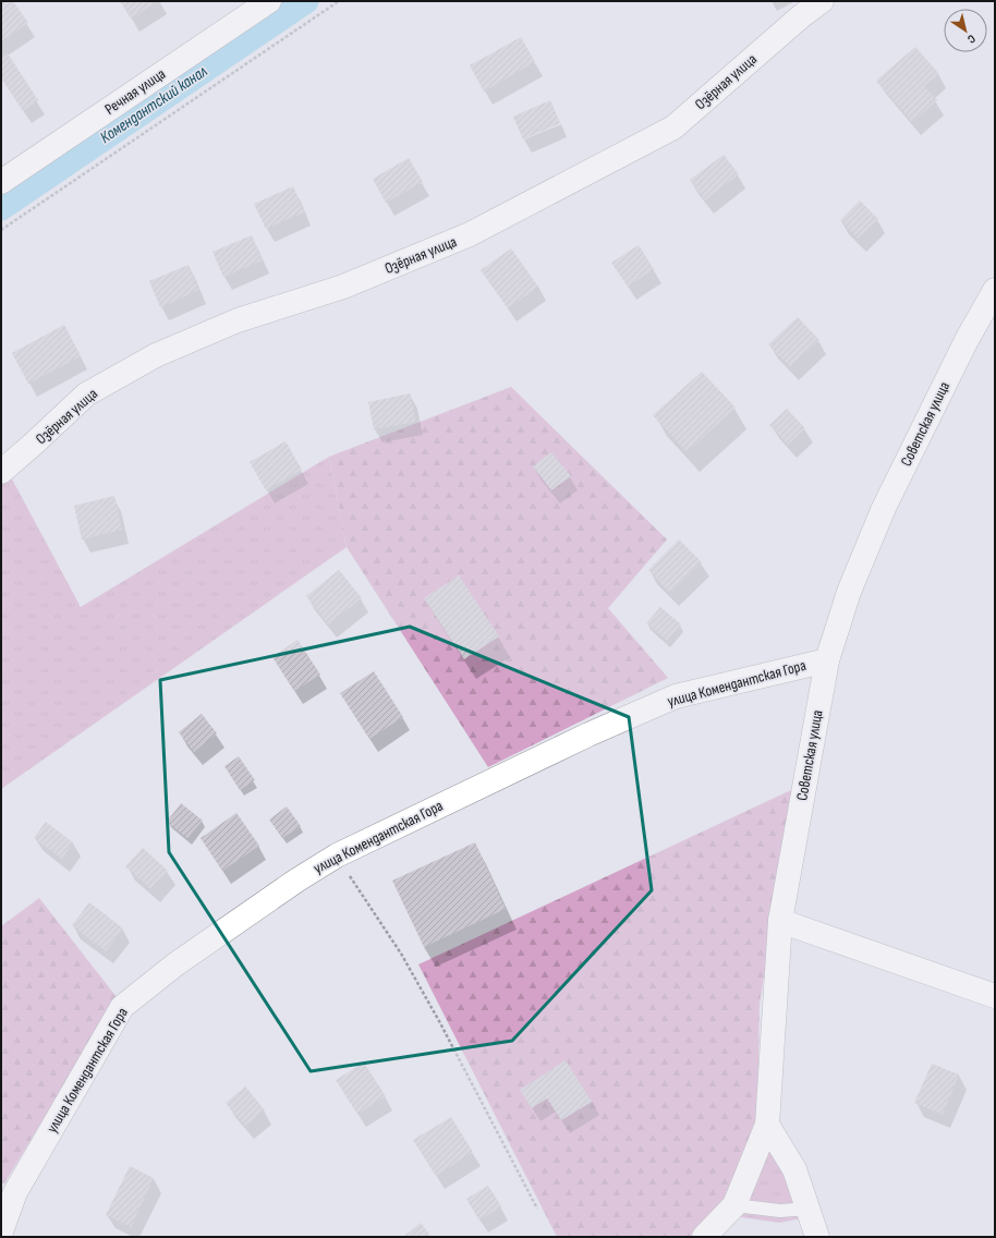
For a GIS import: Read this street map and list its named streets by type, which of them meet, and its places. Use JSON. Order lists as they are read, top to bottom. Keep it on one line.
{"streets":{"street":["Озёрная улица","Речная улица","Советская улица","улица Комендантская Гора"]},"crossings":[["Советская улица","улица Комендантская Гора"]],"water":["Комендантский канал"],"north":"bottom right"}
